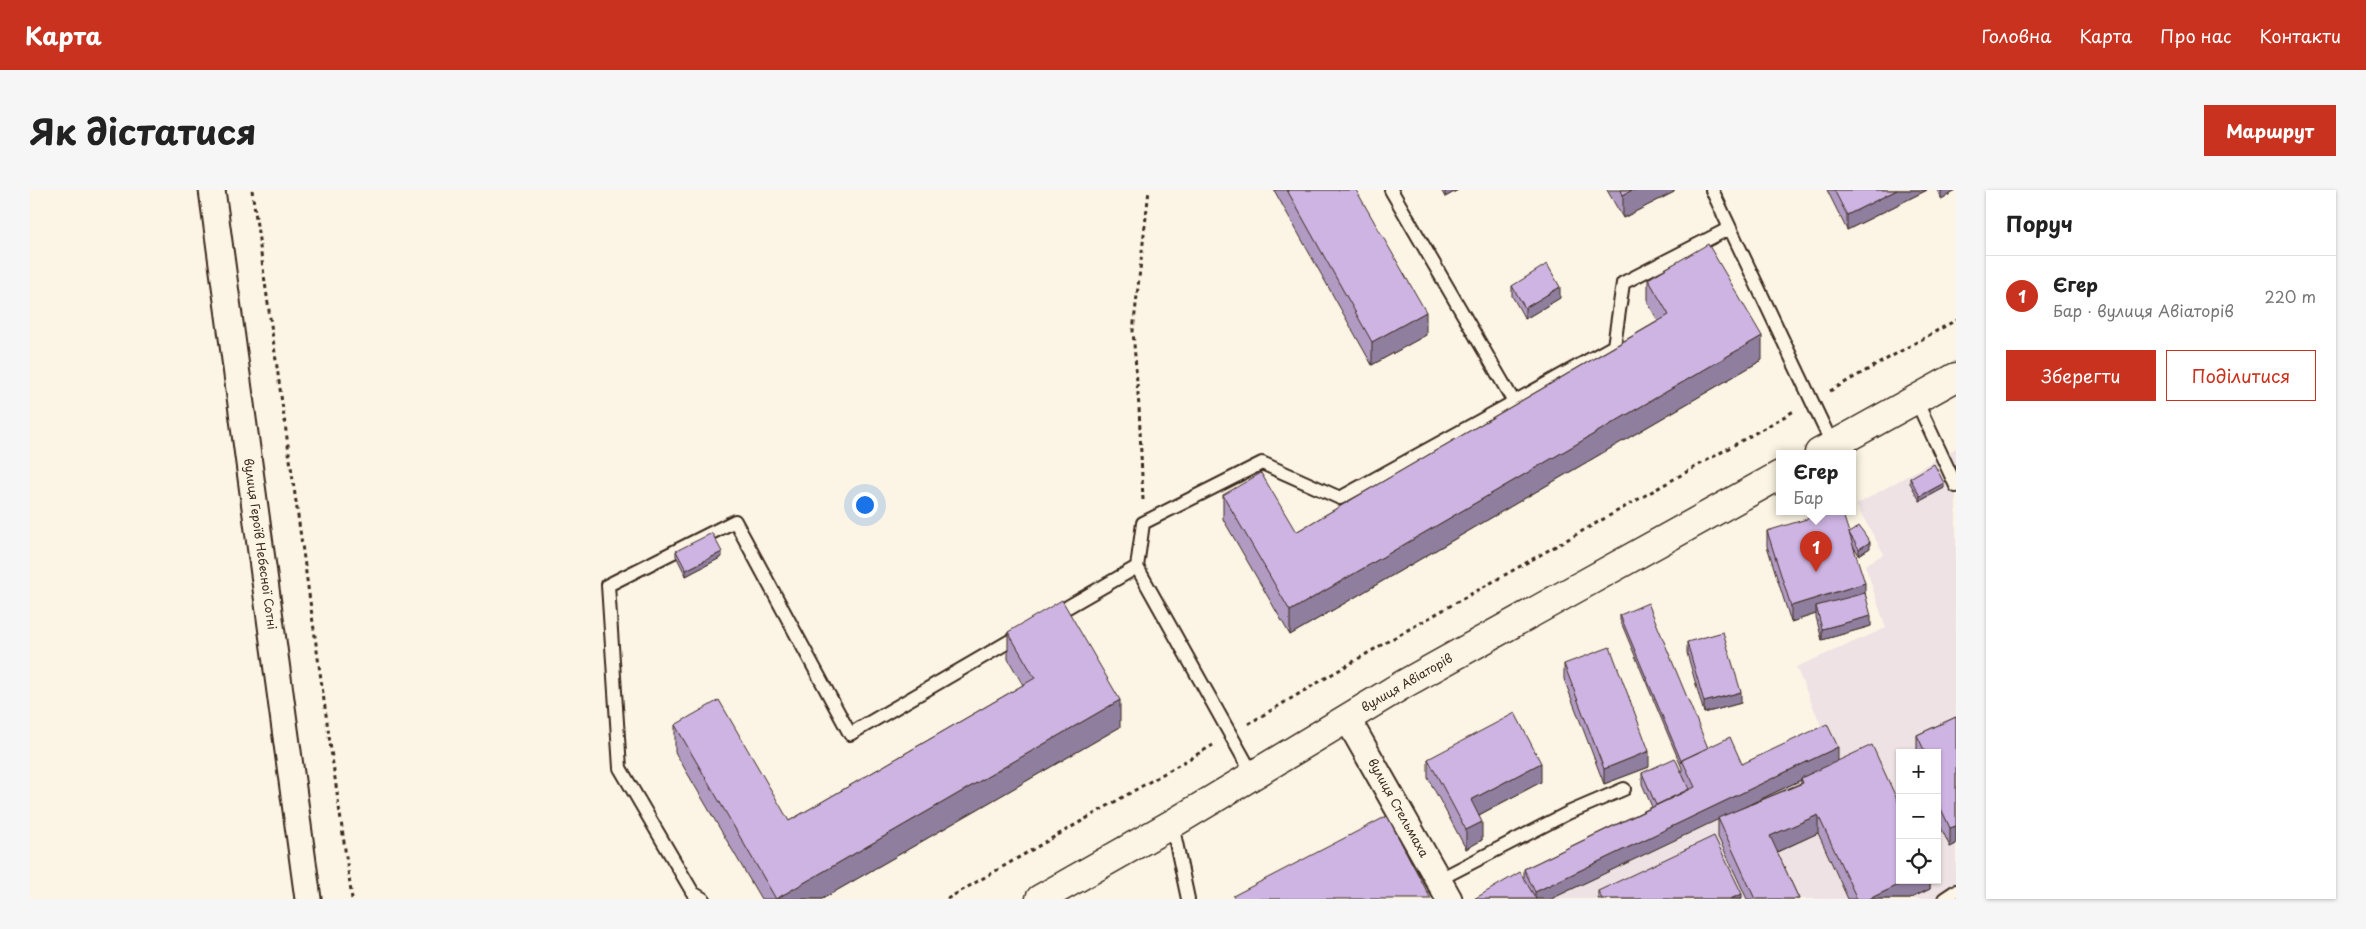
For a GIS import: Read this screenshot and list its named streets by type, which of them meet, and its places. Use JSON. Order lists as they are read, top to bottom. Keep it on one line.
{"streets":{"street":["вулиця Героїв Небесної Сотні","вулиця Авіаторів","вулиця Стельмаха"]},"crossings":[["вулиця Авіаторів","вулиця Стельмаха"]],"page":{"header":"Карта","nav":["Головна","Карта","Про нас","Контакти"],"title":"Як дістатися","buttons":["Маршрут",["Зберегти","Поділитися"]],"heading":"Поруч","list":[{"mark":"1","name":"Єгер","note":"Бар · вулиця Авіаторів","value":"220 m"}],"popup":["Єгер","Бар"],"pins":"1","map_buttons":["+","−"]}}
